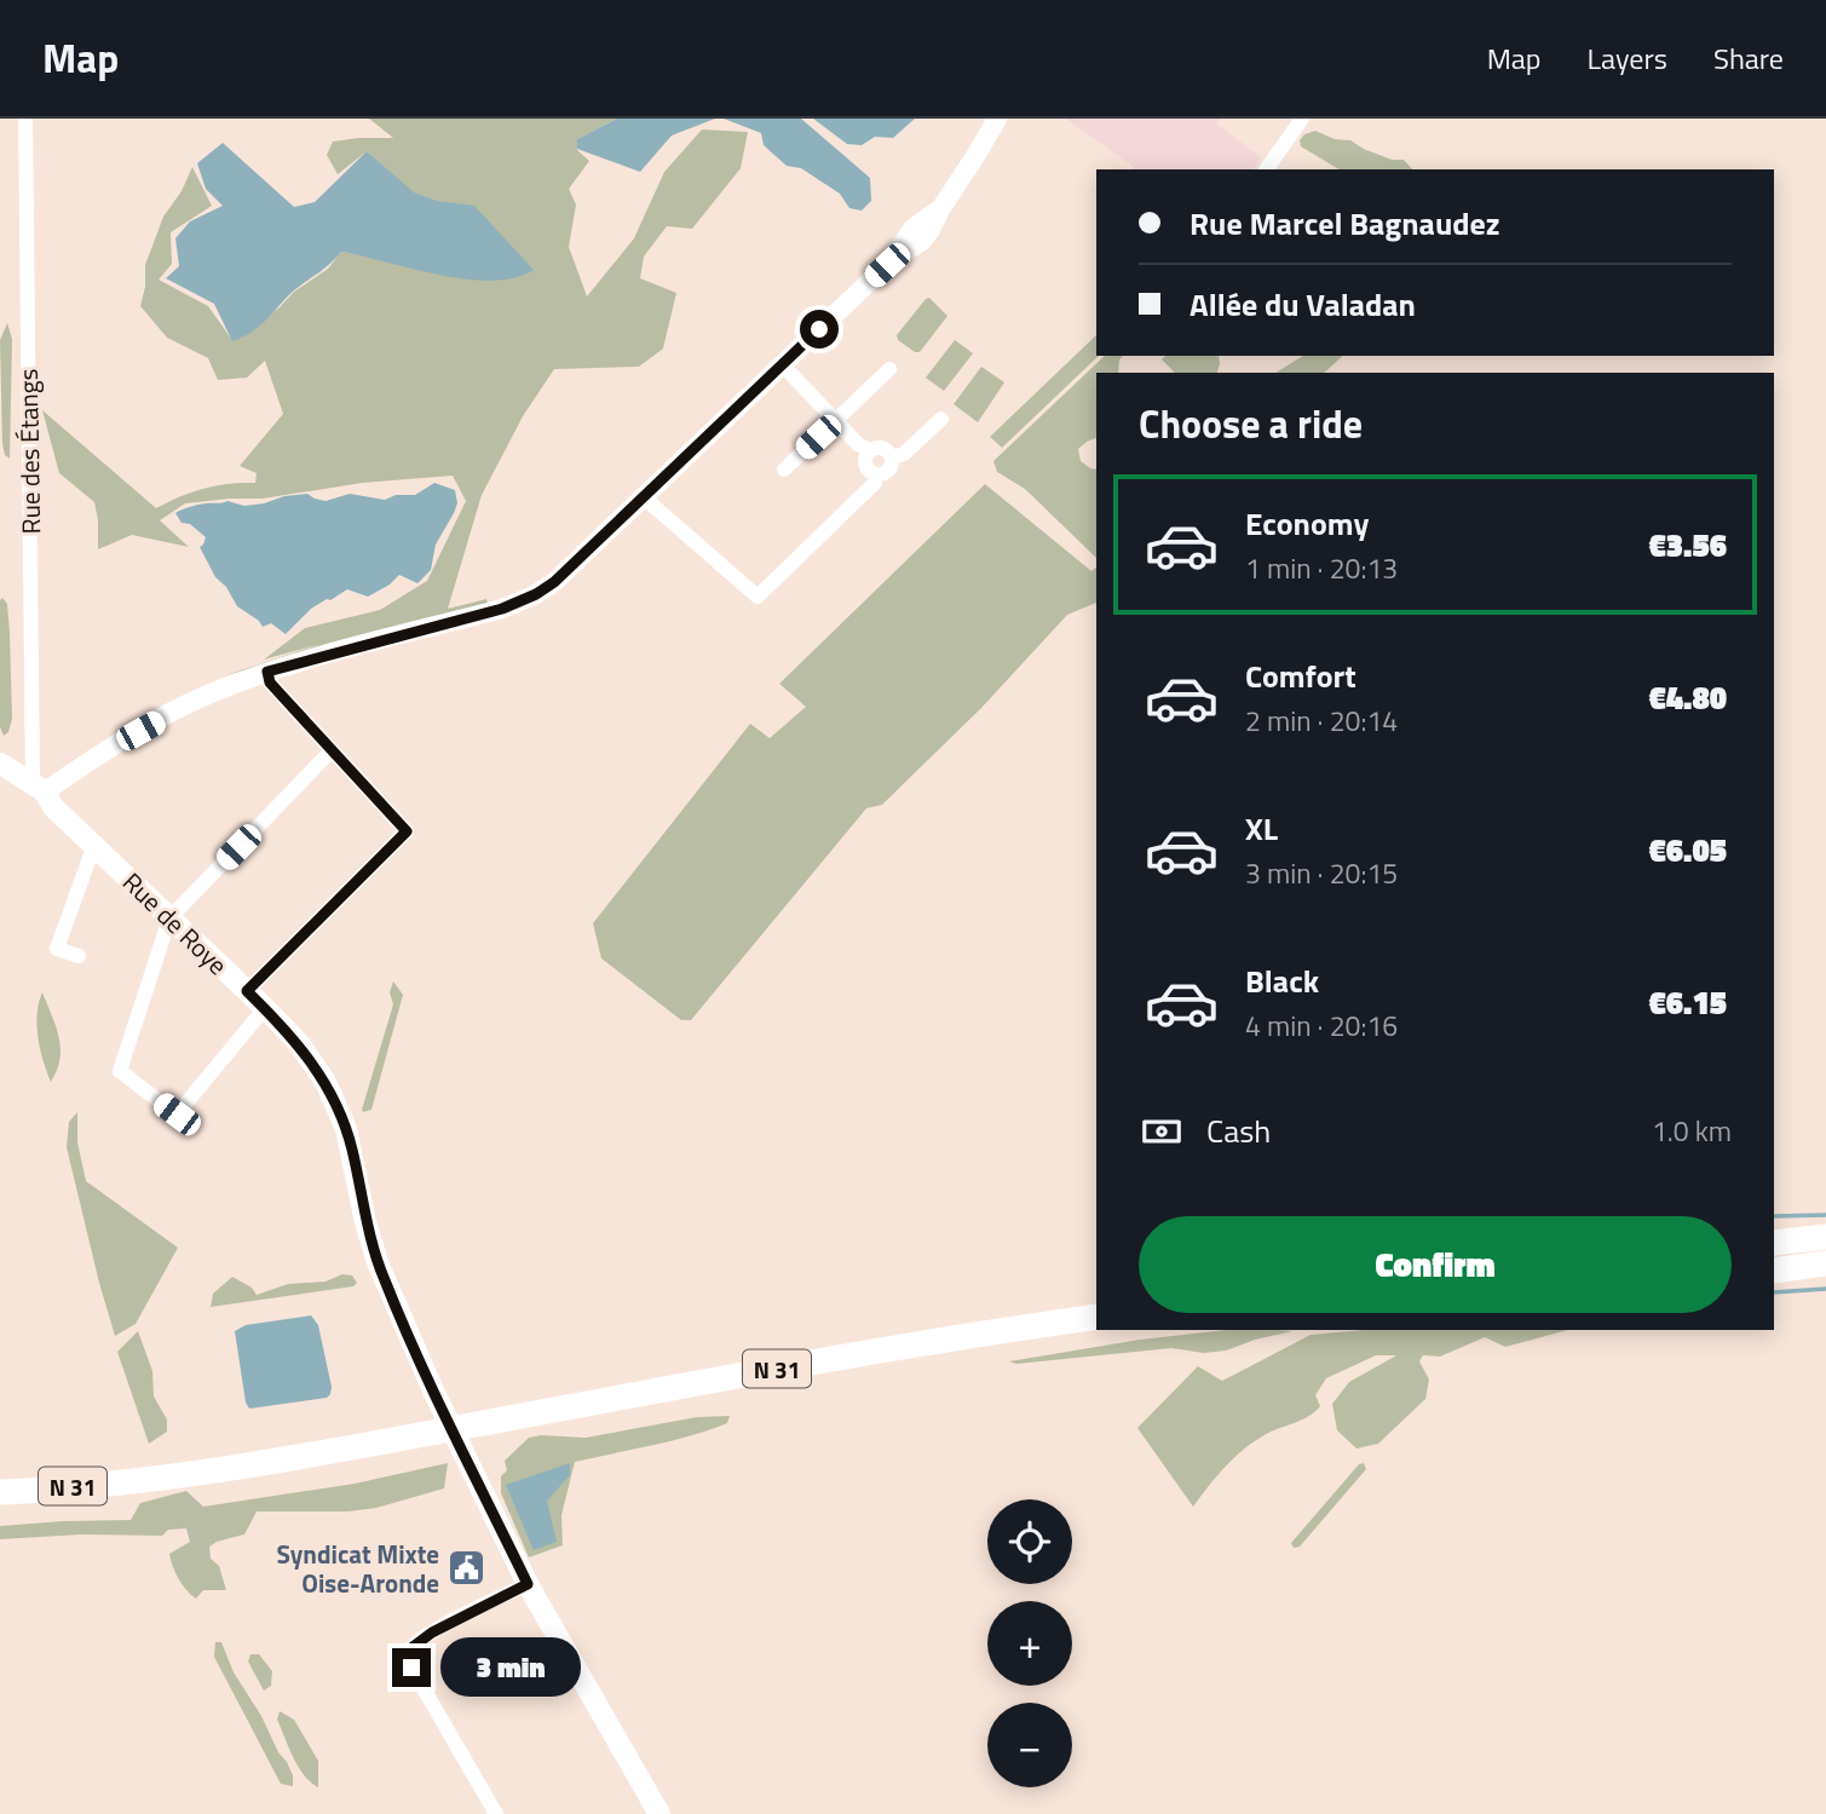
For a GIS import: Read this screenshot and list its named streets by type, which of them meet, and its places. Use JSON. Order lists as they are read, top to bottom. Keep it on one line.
{"streets":{"main road":["Rue de Roye","N 31"],"street":["Rue des Étangs"]},"crossings":[["Rue des Étangs","Rue de Roye"]],"places":{"public building":["Syndicat Mixte Oise-Aronde"]},"page":{"header":"Map","nav":["Map","Layers","Share"],"banner":["Rue Marcel Bagnaudez","Allée du Valadan"],"heading":"Choose a ride","list":[{"name":"Economy","note":"1 min · 20:13","value":"€3.56"},{"name":"Comfort","note":"2 min · 20:14","value":"€4.80"},{"name":"XL","note":"3 min · 20:15","value":"€6.05"},{"name":"Black","note":"4 min · 20:16","value":"€6.15"}],"pay":["Cash","1.0 km"],"buttons":"Confirm","map_buttons":["+","−"],"bubble":"3 min"}}
